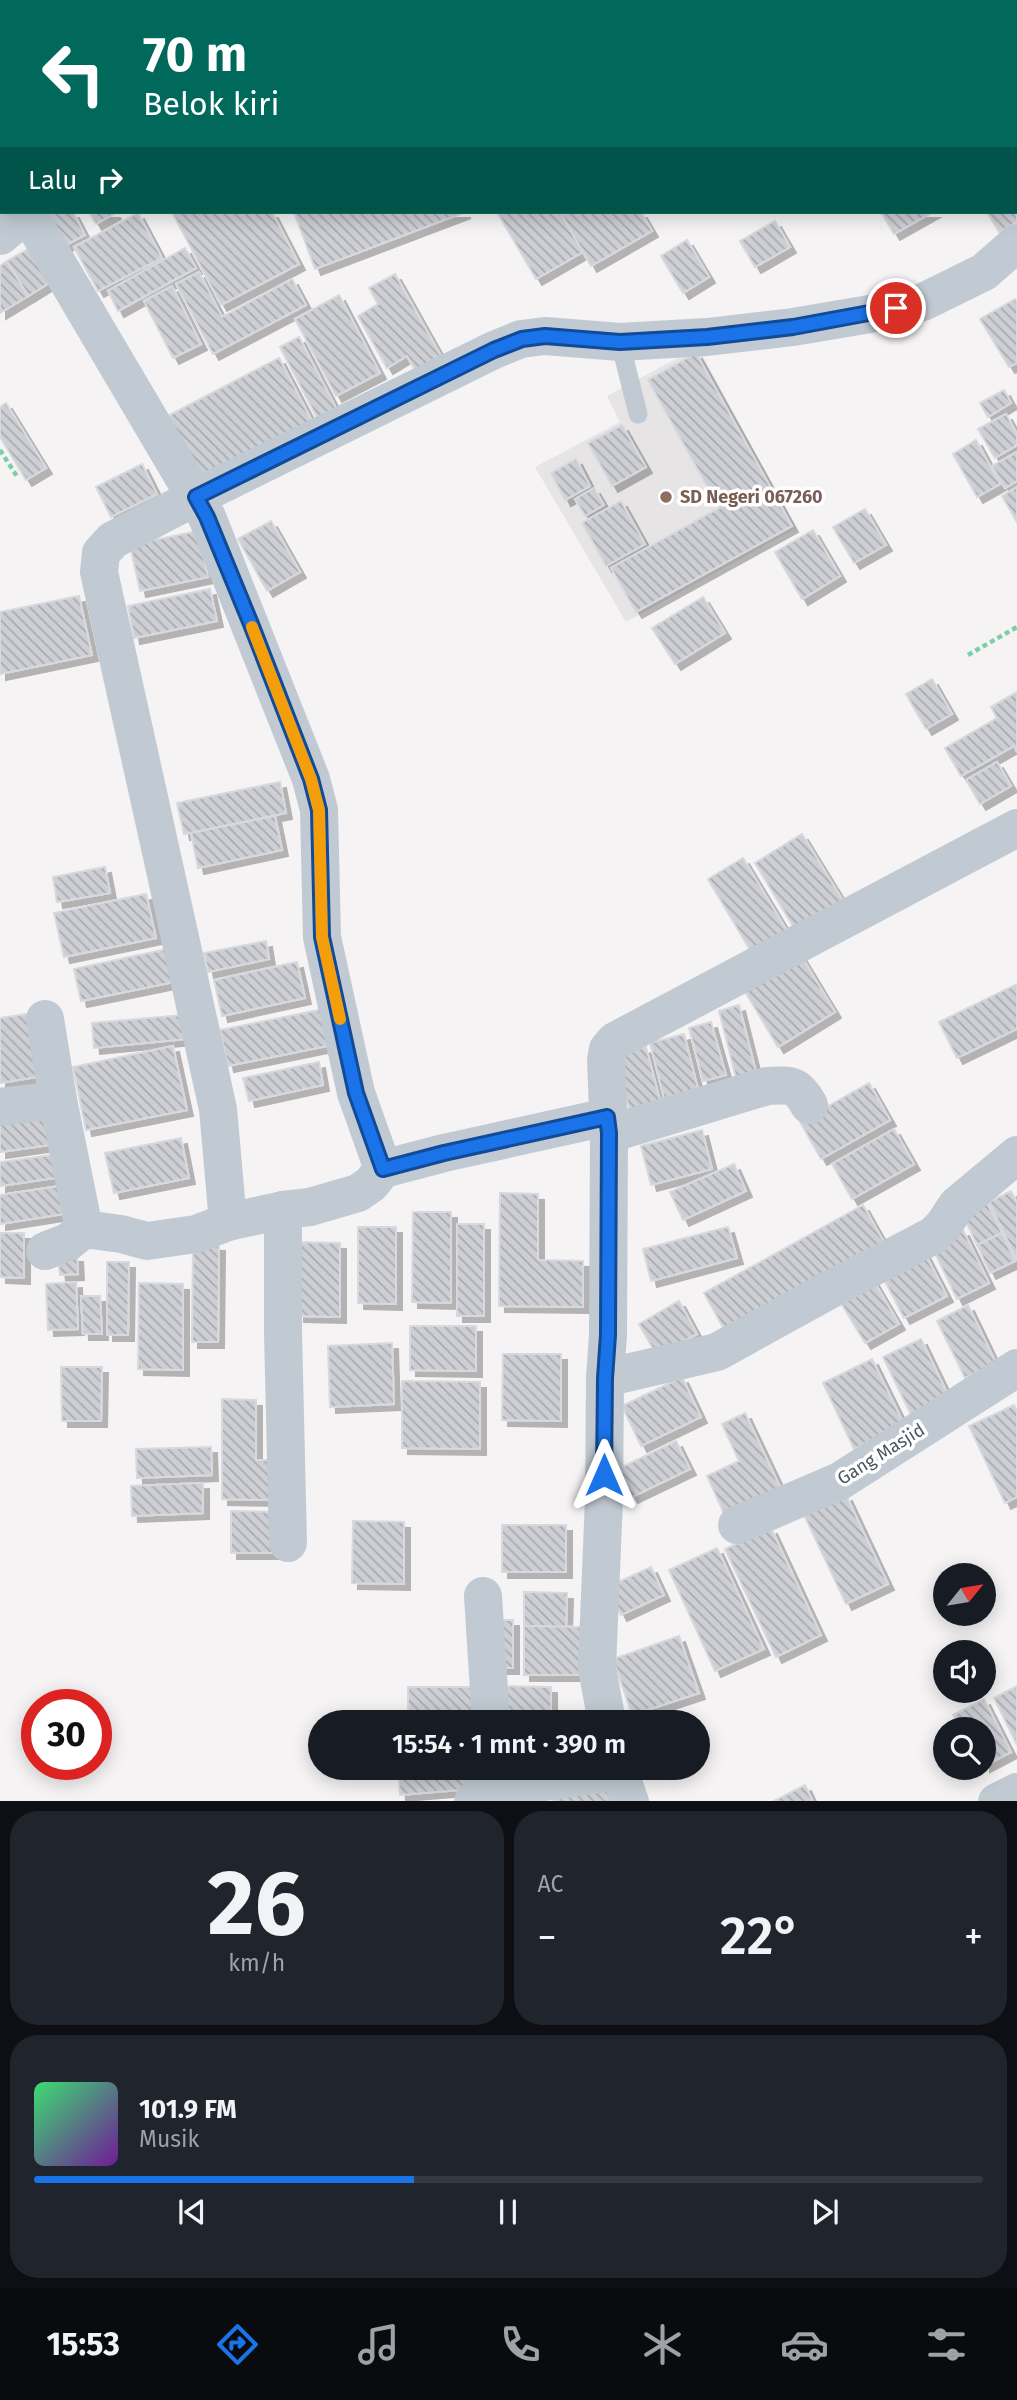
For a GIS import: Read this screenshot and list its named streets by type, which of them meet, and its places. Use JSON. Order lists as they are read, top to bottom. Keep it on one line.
{"streets":{"street":["Gang Masjid"]},"places":["SD Negeri 067260"],"north":"top right","page":{"turn":["70 m","Belok kiri"],"then":"Lalu","limit":"30","trip":"15:54 · 1 mnt · 390 m","tile":[["26","km/h"],"AC"],"heat":["−","22°","+"],"song":["101.9 FM","Musik"],"tabs":"15:53"}}
